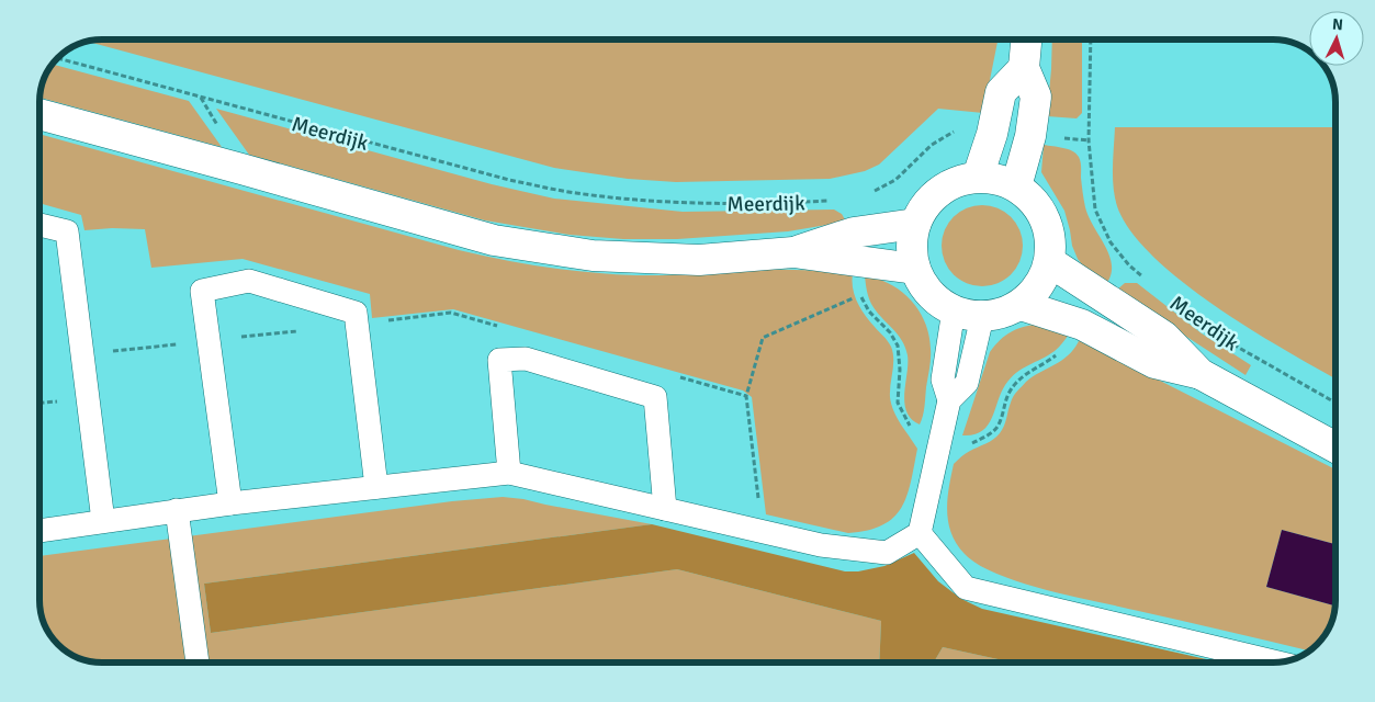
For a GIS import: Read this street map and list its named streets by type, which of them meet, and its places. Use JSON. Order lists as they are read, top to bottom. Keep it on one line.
{"streets":{"street":["Meerdijk"]},"north":"top"}
